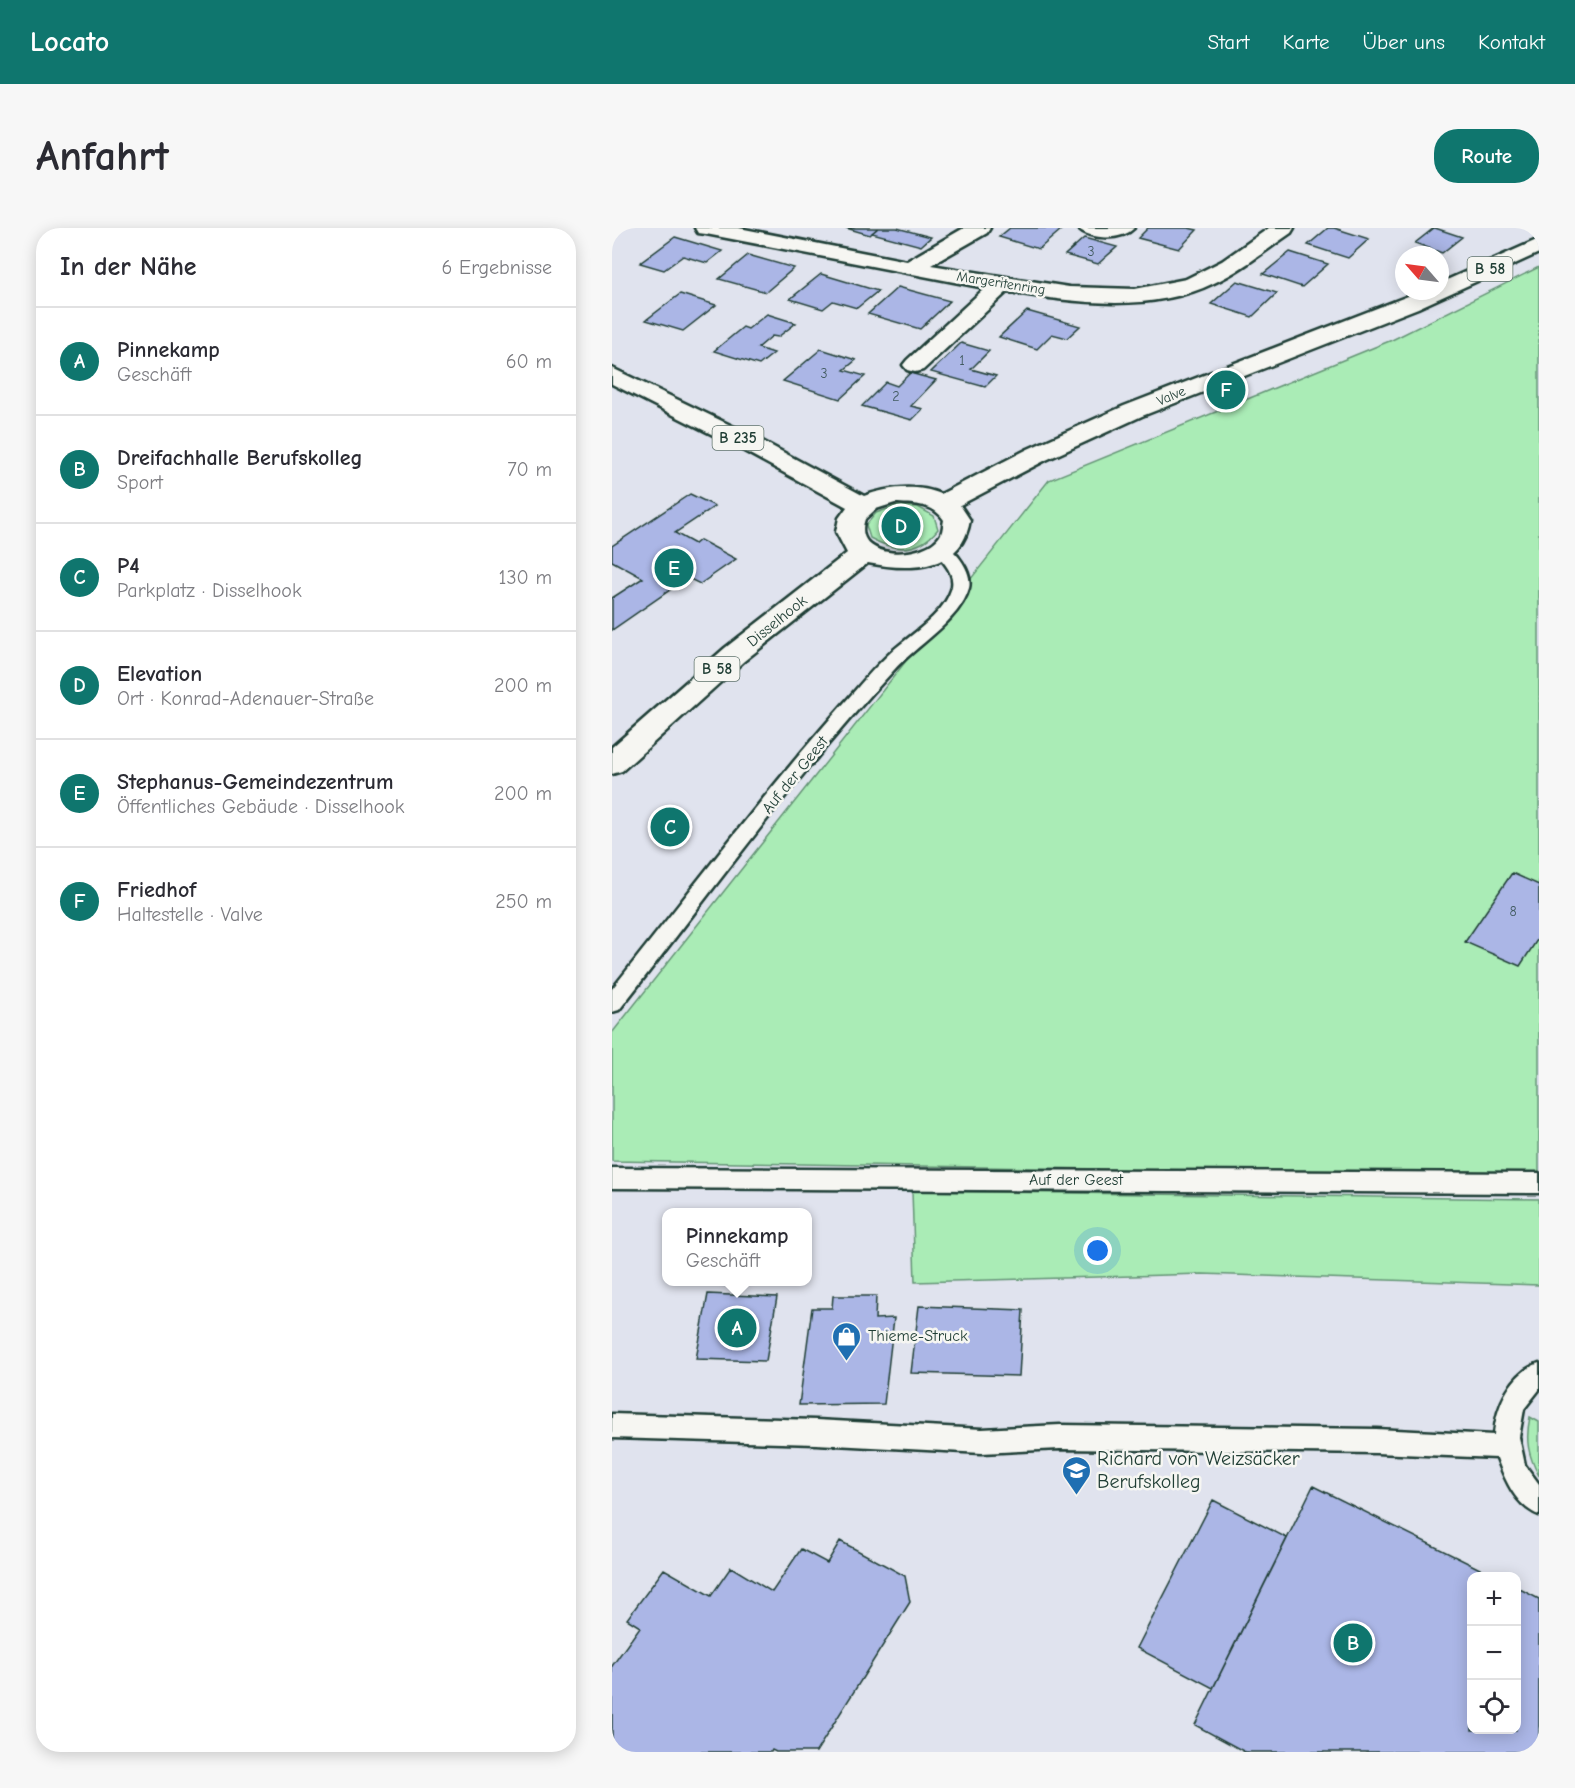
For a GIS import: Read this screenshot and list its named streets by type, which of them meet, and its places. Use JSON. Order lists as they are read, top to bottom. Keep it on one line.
{"streets":{"main road":["B 58","Margeritenring","Valve","B 235","Disselhook"],"lane":["Auf der Geest"]},"crossings":[["Valve","B 235"],["Valve","Disselhook"],["Valve","Auf der Geest"],["B 235","Disselhook"],["B 235","Auf der Geest"],["Disselhook","Auf der Geest"]],"places":{"shop":["Thieme-Struck"],"school or university":["Richard von Weizsäcker Berufskolleg"]},"house_numbers":["3","1","3","2","8"],"north":"top left","page":{"header":"Locato","nav":["Start","Karte","Über uns","Kontakt"],"buttons":"Route","title":"Anfahrt","heading":["In der Nähe","6 Ergebnisse"],"list":[{"mark":"A","name":"Pinnekamp","note":"Geschäft","value":"60 m"},{"mark":"B","name":"Dreifachhalle Berufskolleg","note":"Sport","value":"70 m"},{"mark":"C","name":"P4","note":"Parkplatz · Disselhook","value":"130 m"},{"mark":"D","name":"Elevation","note":"Ort · Konrad-Adenauer-Straße","value":"200 m"},{"mark":"E","name":"Stephanus-Gemeindezentrum","note":"Öffentliches Gebäude · Disselhook","value":"200 m"},{"mark":"F","name":"Friedhof","note":"Haltestelle · Valve","value":"250 m"}],"pins":["F","D","E","C","A","B"],"popup":["Pinnekamp","Geschäft"],"map_buttons":["+","−"]}}
